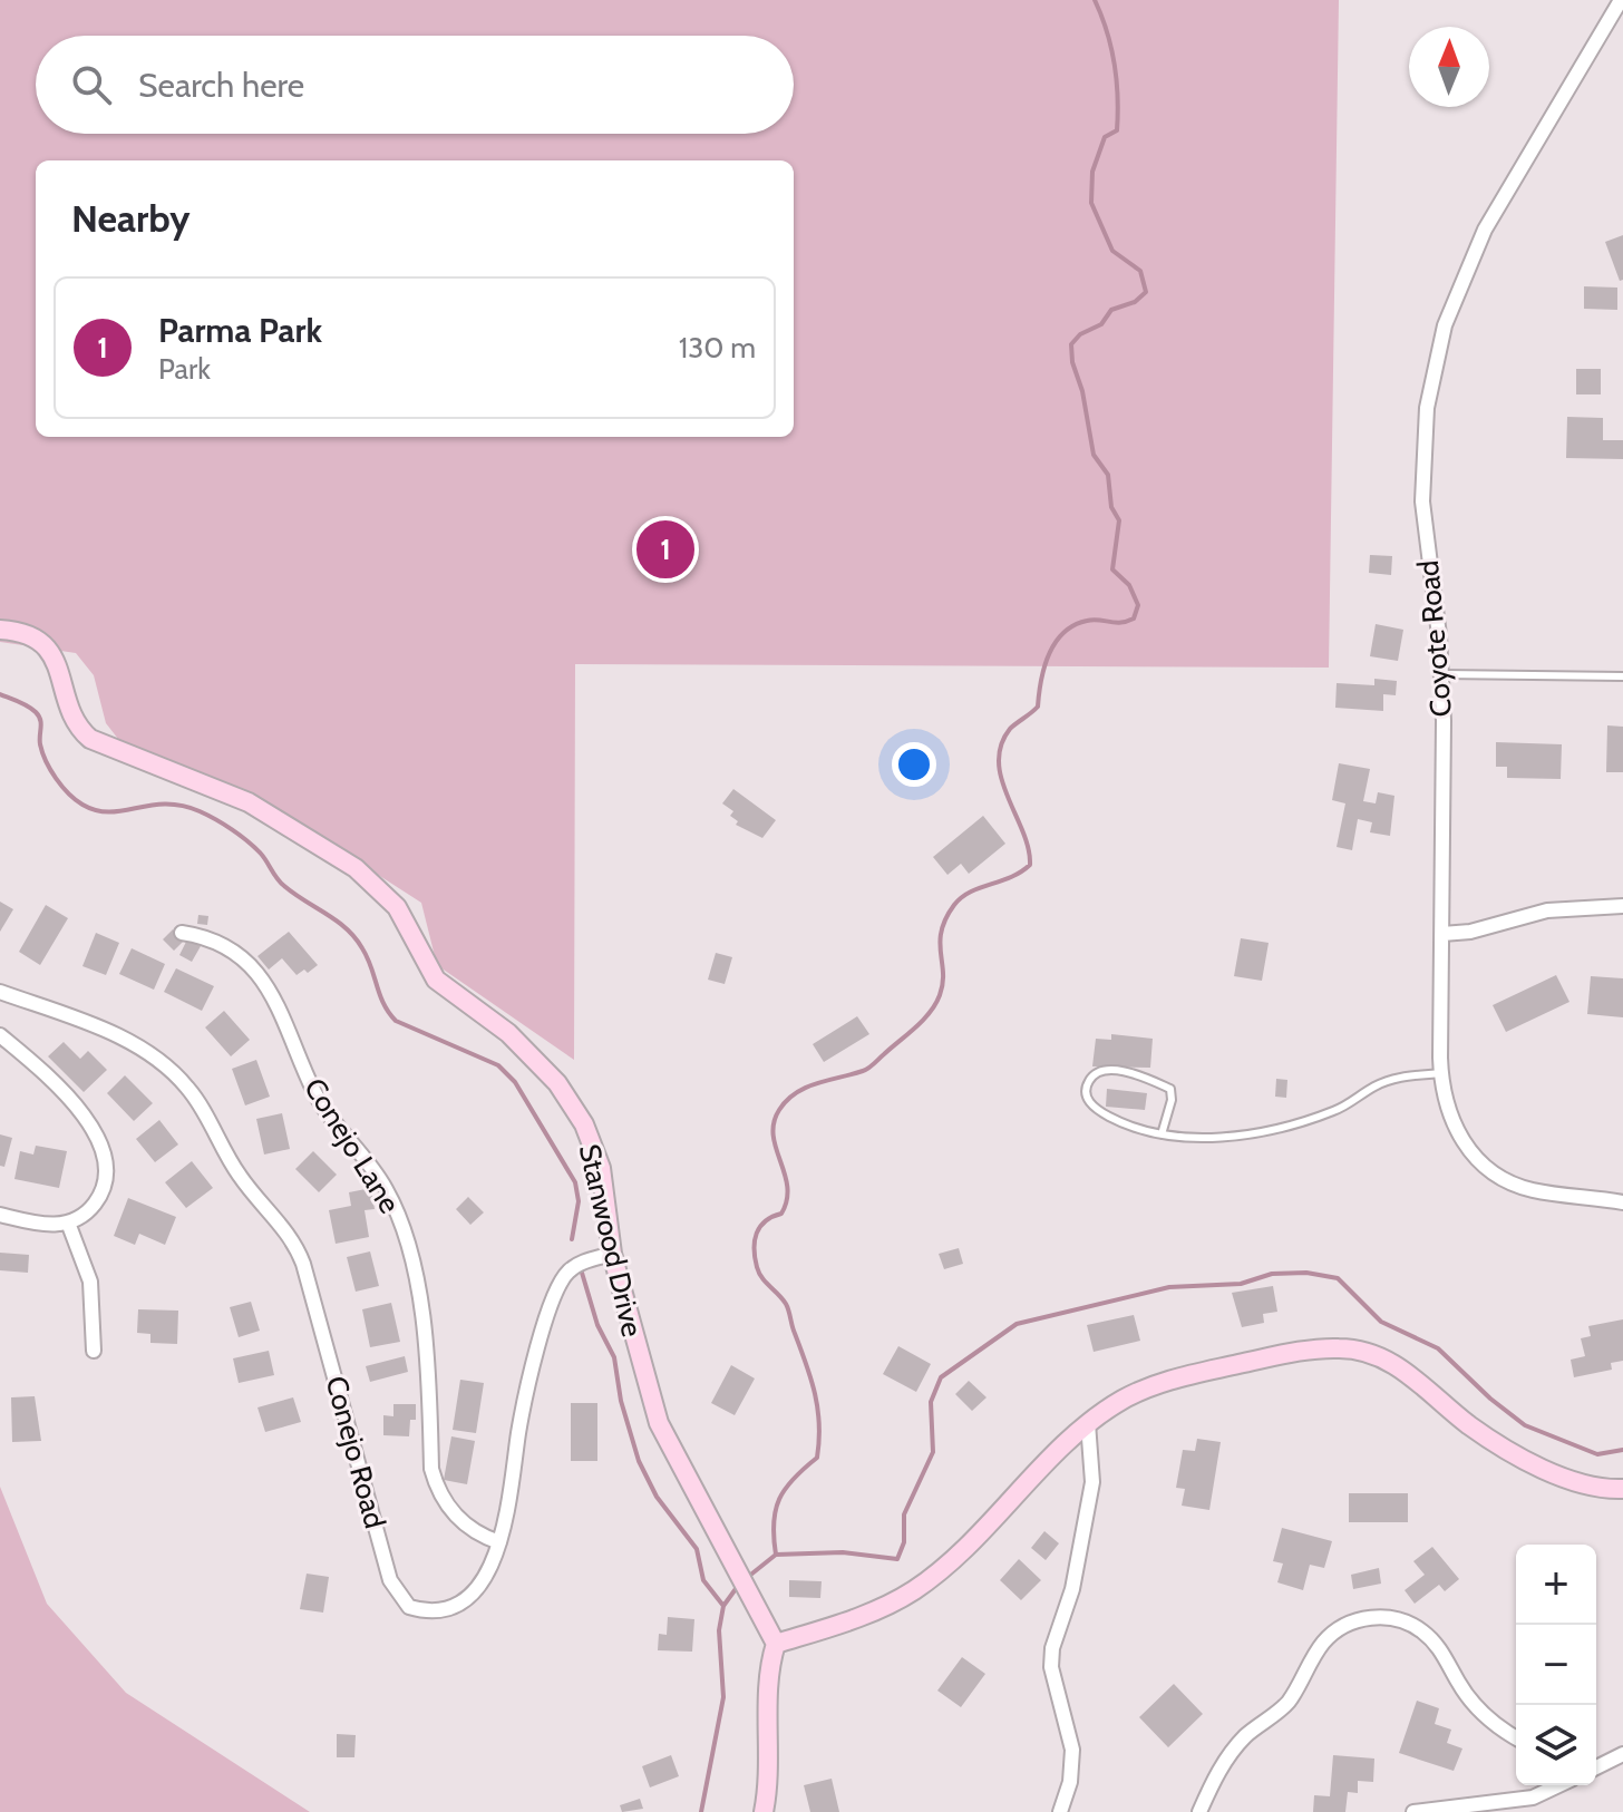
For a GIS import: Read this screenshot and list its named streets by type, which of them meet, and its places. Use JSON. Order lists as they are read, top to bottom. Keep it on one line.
{"streets":{"main road":["Stanwood Drive"],"street":["Coyote Road","Conejo Lane","Conejo Road"]},"crossings":[["Conejo Lane","Conejo Road"],["Stanwood Drive","Conejo Road"]],"north":"top","page":{"search":"Search here","heading":"Nearby","list":[{"mark":"1","name":"Parma Park","note":"Park","value":"130 m"}],"pins":"1","map_buttons":["+","−"]}}
